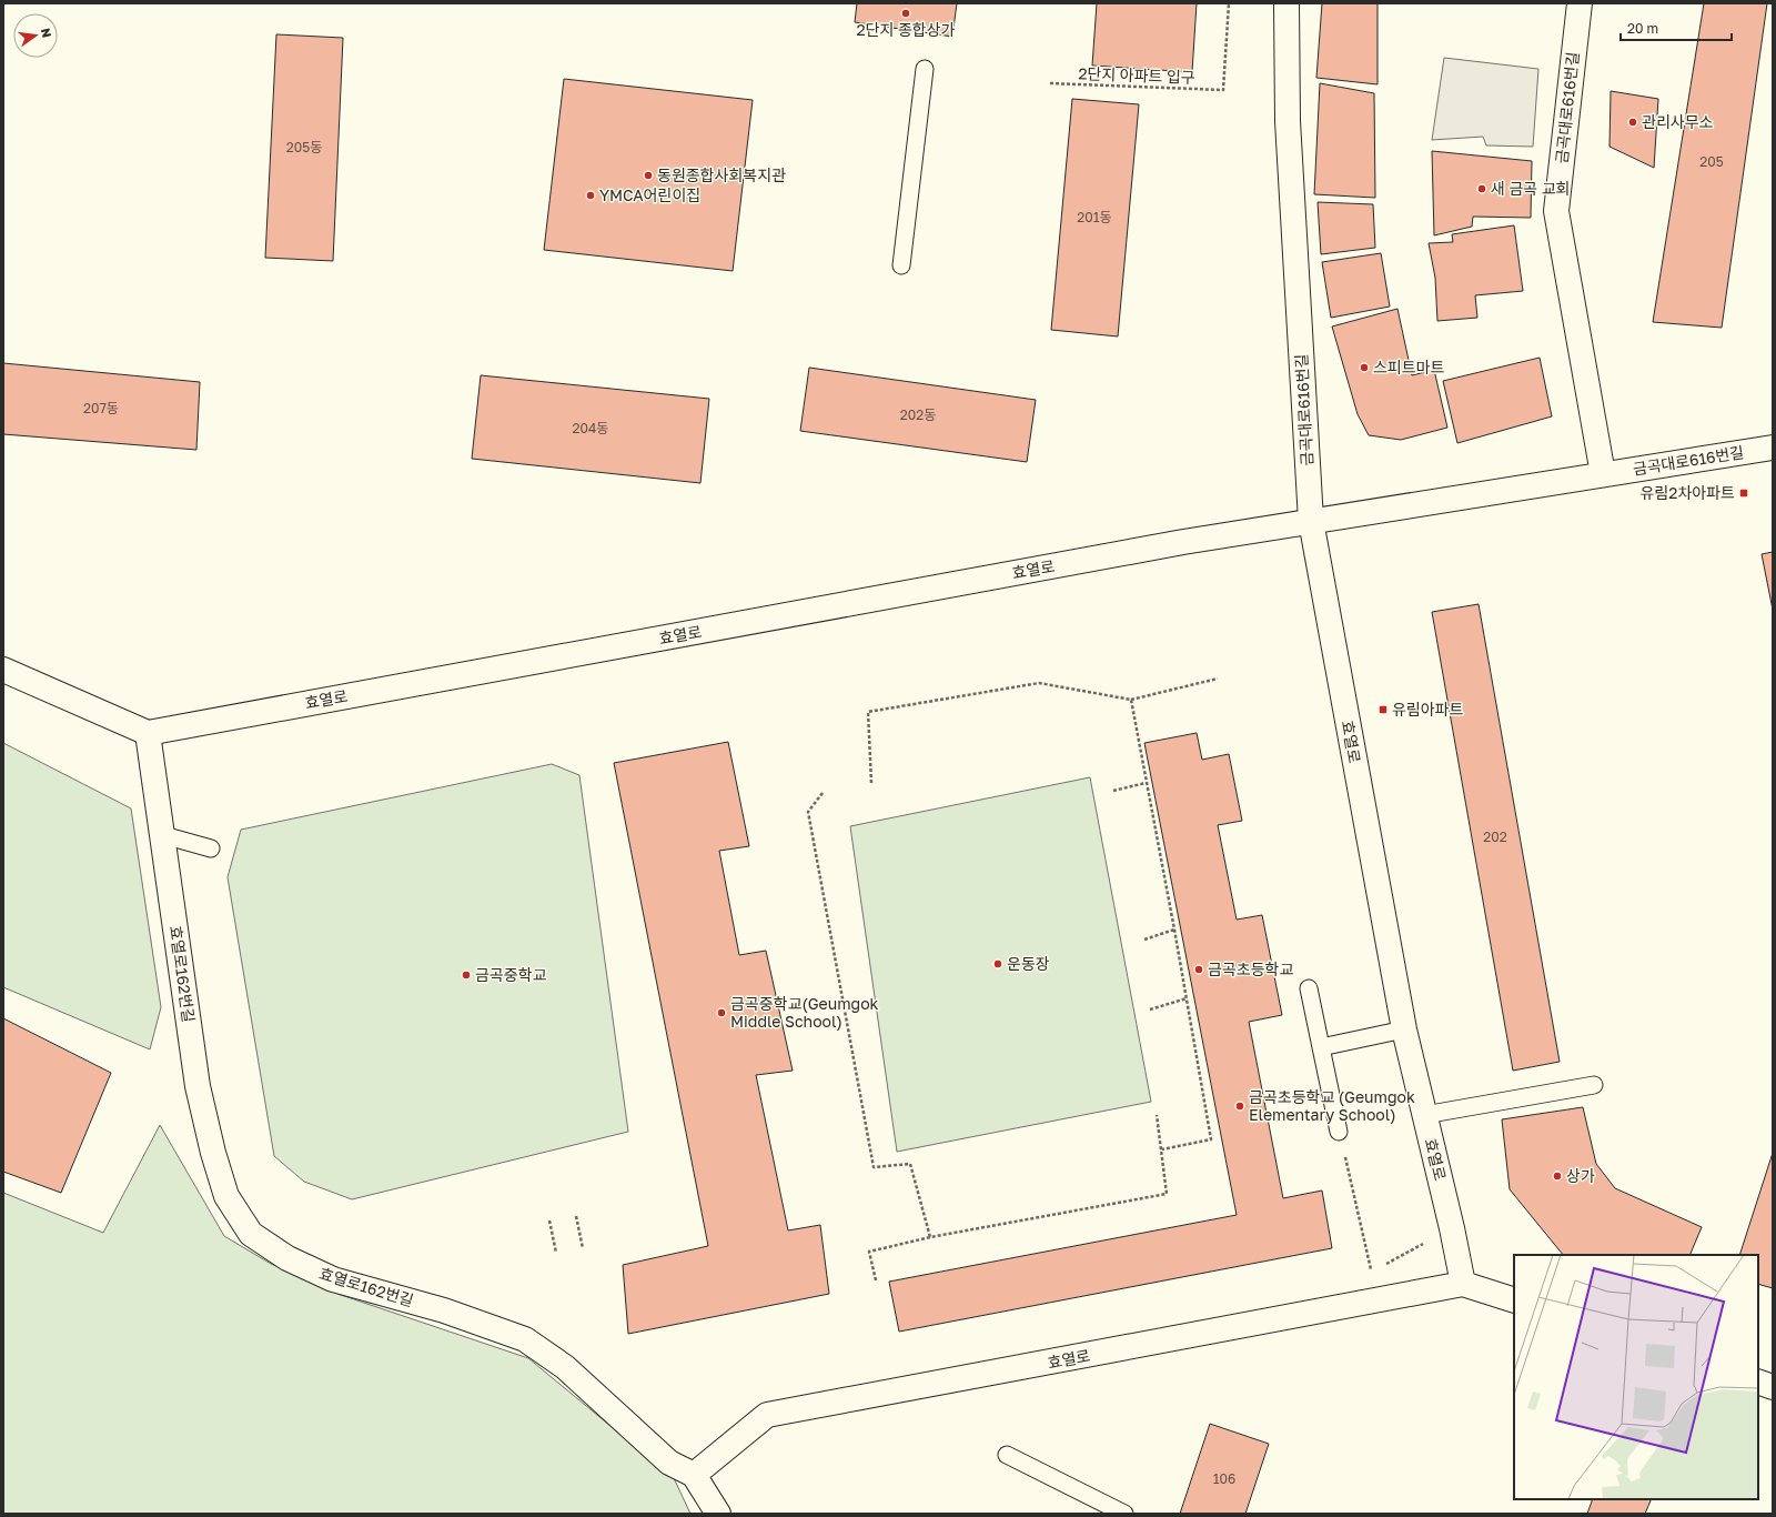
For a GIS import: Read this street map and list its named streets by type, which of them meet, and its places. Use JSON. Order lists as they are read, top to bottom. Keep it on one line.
{"streets":{"street":["금곡대로616번길","효열로","효열로162번길"],"path":["2단지 아파트 입구"]},"crossings":[["금곡대로616번길","효열로"],["효열로","효열로162번길"]],"places":{"other":["2단지 종합상가","관리사무소","동원종합사회복지관","새 금곡 교회","YMCA어린이집","스피트마트","운동장","금곡초등학교","금곡중학교","금곡중학교(Geumgok Middle School)","금곡초등학교 (Geumgok Elementary School)","상가"],"transit":["유림2차아파트","유림아파트"]},"house_numbers":["205동","205","201동","207동","202동","204동","202","106"],"scale_bar":"20 m","north":"right"}
